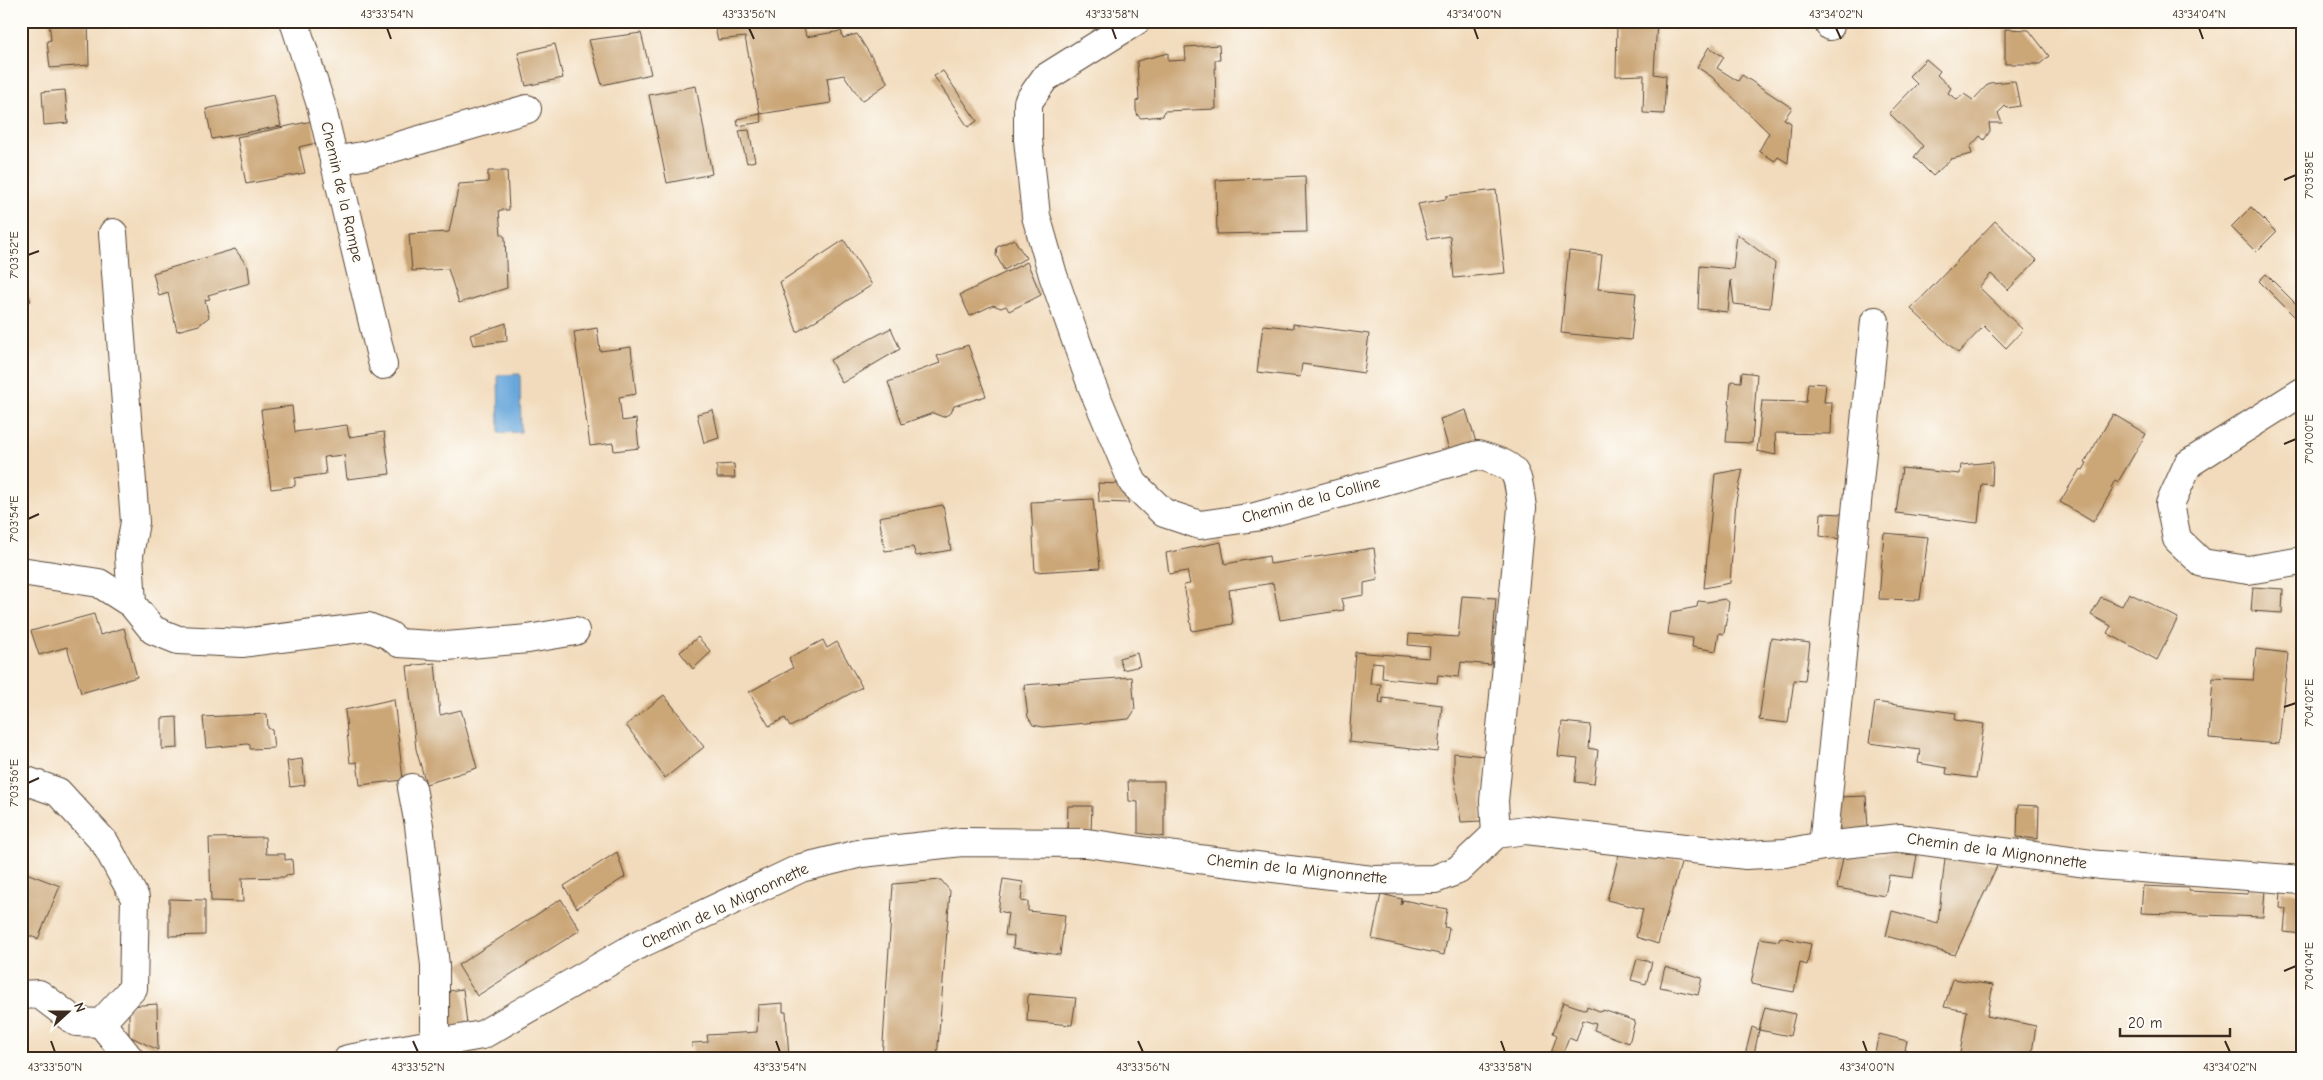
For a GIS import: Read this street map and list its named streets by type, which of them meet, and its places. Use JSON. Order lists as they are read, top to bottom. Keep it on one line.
{"streets":{"street":["Chemin de la Rampe","Chemin de la Colline","Chemin de la Mignonnette"]},"crossings":[["Chemin de la Colline","Chemin de la Mignonnette"]],"scale_bar":"20 m","north":"right","coordinates":["43°33'54\"N","43°33'56\"N","43°33'58\"N","43°34'00\"N","43°34'02\"N","43°34'04\"N","7°03'58\"E","7°03'52\"E","7°04'00\"E","7°03'54\"E","7°04'02\"E","7°03'56\"E","7°04'04\"E","43°33'50\"N","43°33'52\"N"]}
